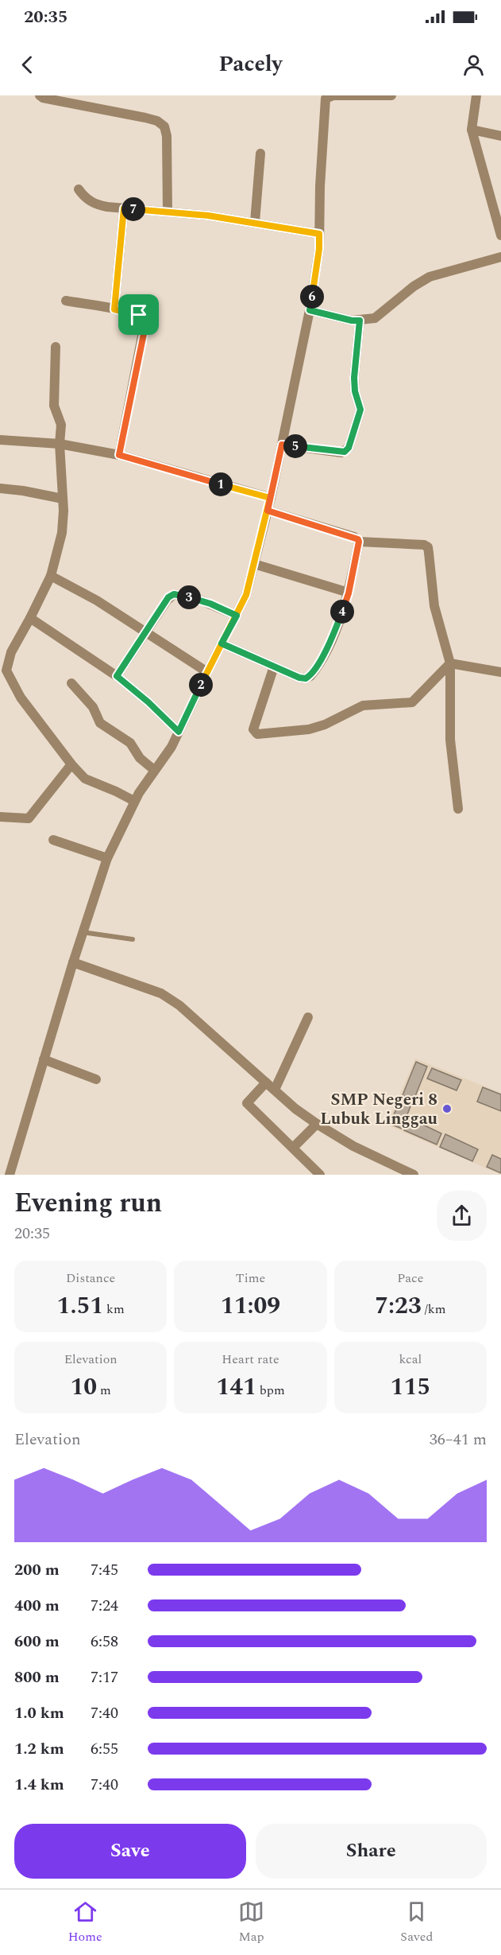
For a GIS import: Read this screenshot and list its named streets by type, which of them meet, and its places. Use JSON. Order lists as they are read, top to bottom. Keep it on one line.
{"places":["SMP Negeri 8 Lubuk Linggau"],"page":{"status":"20:35","header":"Pacely","pins":["7","6","5","1","3","4","2"],"heading":["Evening run","20:35"],"stats":[["Distance","1.51 km"],["Time","11:09"],["Pace","7:23 /km"],["Elevation","10 m"],["Heart rate","141 bpm"],["kcal","115"]],"chart":["Elevation","36–41 m"],"list":[{"name":"200 m","note":"7:45"},{"name":"400 m","note":"7:24"},{"name":"600 m","note":"6:58"},{"name":"800 m","note":"7:17"},{"name":"1.0 km","note":"7:40"},{"name":"1.2 km","note":"6:55"},{"name":"1.4 km","note":"7:40"}],"buttons":["Save","Share"],"tabs":["Home","Map","Saved"]}}
